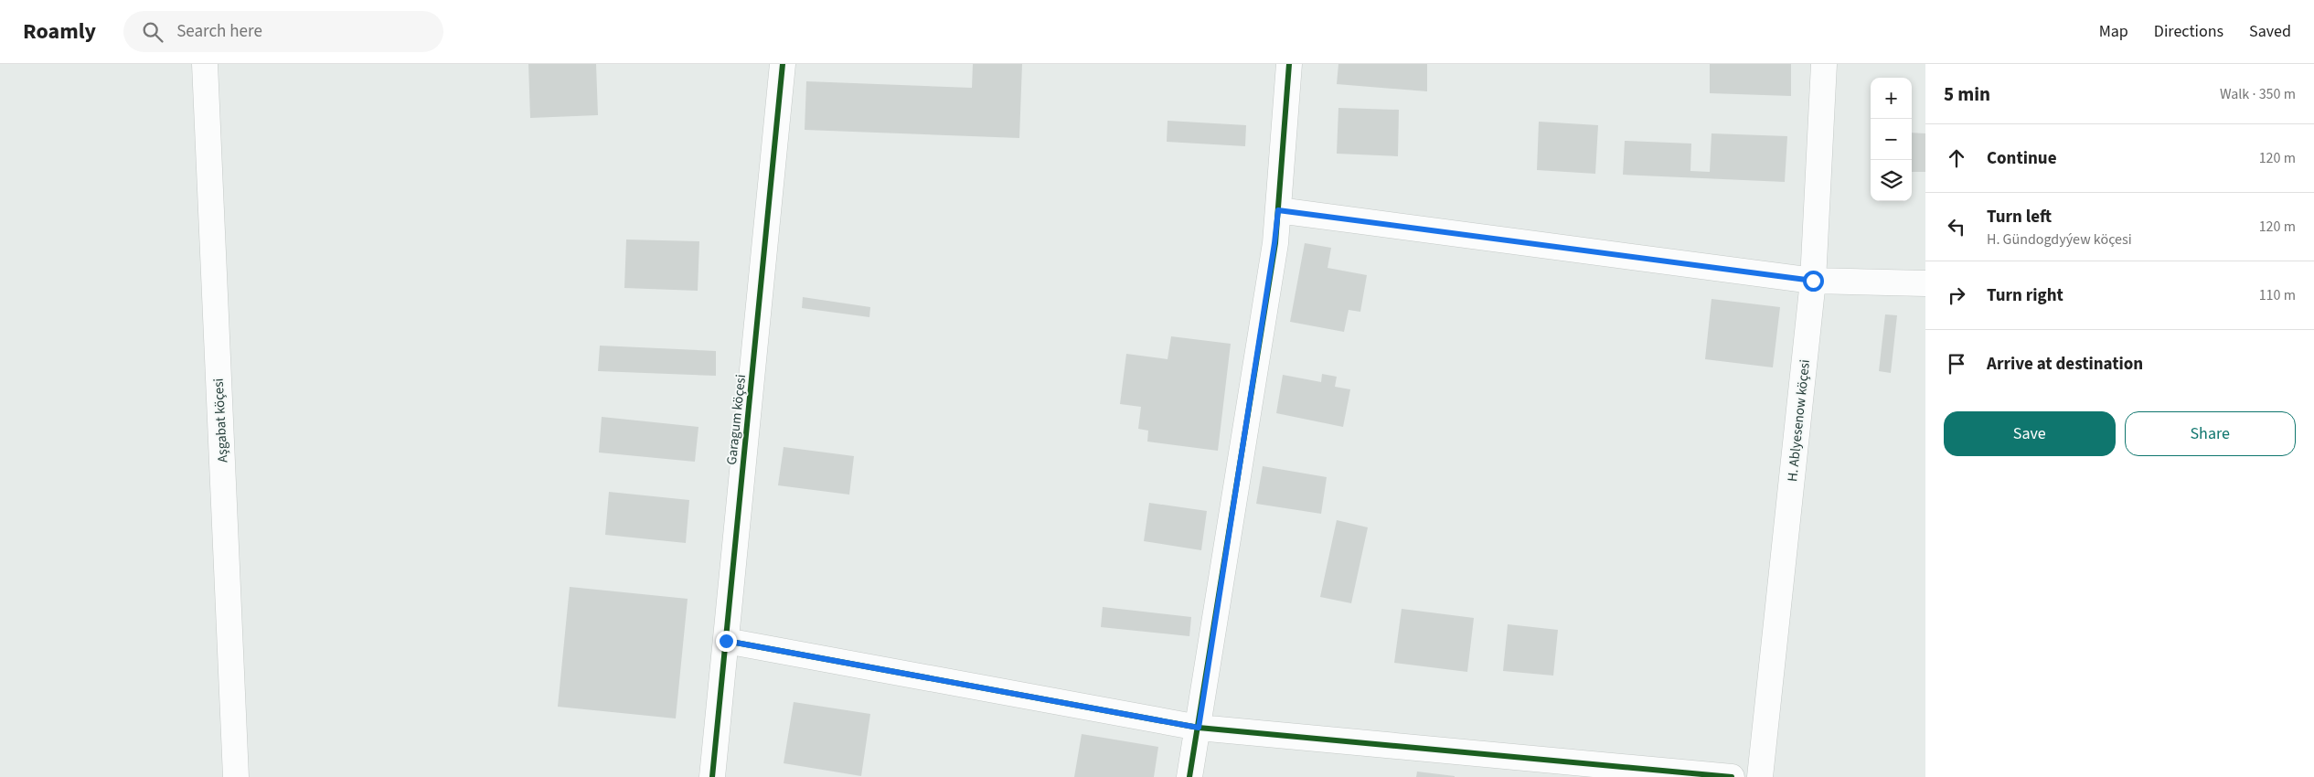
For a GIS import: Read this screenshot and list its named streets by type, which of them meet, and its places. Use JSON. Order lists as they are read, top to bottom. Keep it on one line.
{"streets":{"street":["Garagum köçesi","Aşgabat köçesi","H. Ablyesenow köçesi"]},"page":{"header":"Roamly","search":"Search here","nav":["Map","Directions","Saved"],"heading":["5 min","Walk · 350 m"],"map_buttons":["+","−"],"list":[["Continue","120 m"],["Turn left","H. Gündogdyýew köçesi","120 m"],["Turn right","110 m"],"Arrive at destination"],"buttons":["Save","Share"]}}
